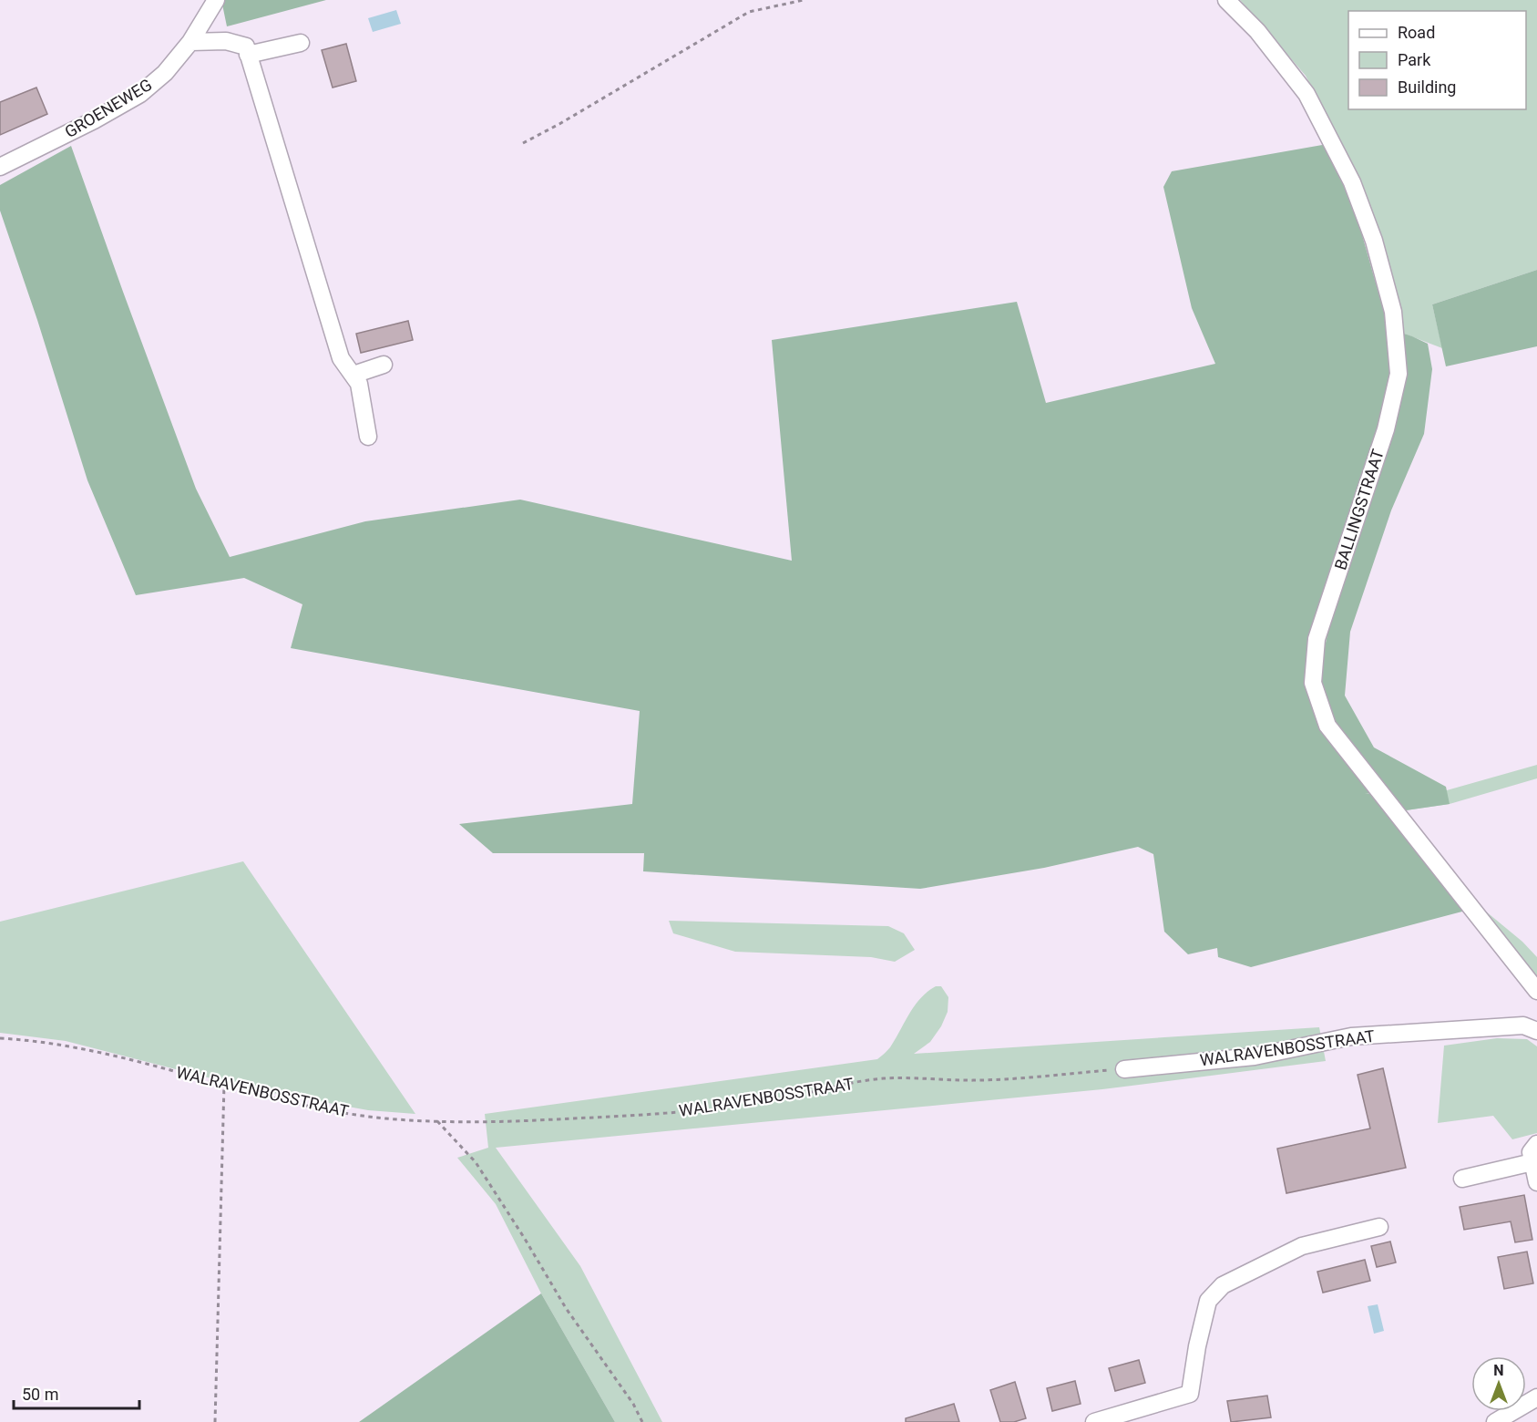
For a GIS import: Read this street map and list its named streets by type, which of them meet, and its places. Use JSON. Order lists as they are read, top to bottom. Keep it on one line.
{"streets":{"street":["GROENEWEG","BALLINGSTRAAT","WALRAVENBOSSTRAAT"]},"legend":["Road","Park","Building"],"scale_bar":"50 m","north":"top"}
